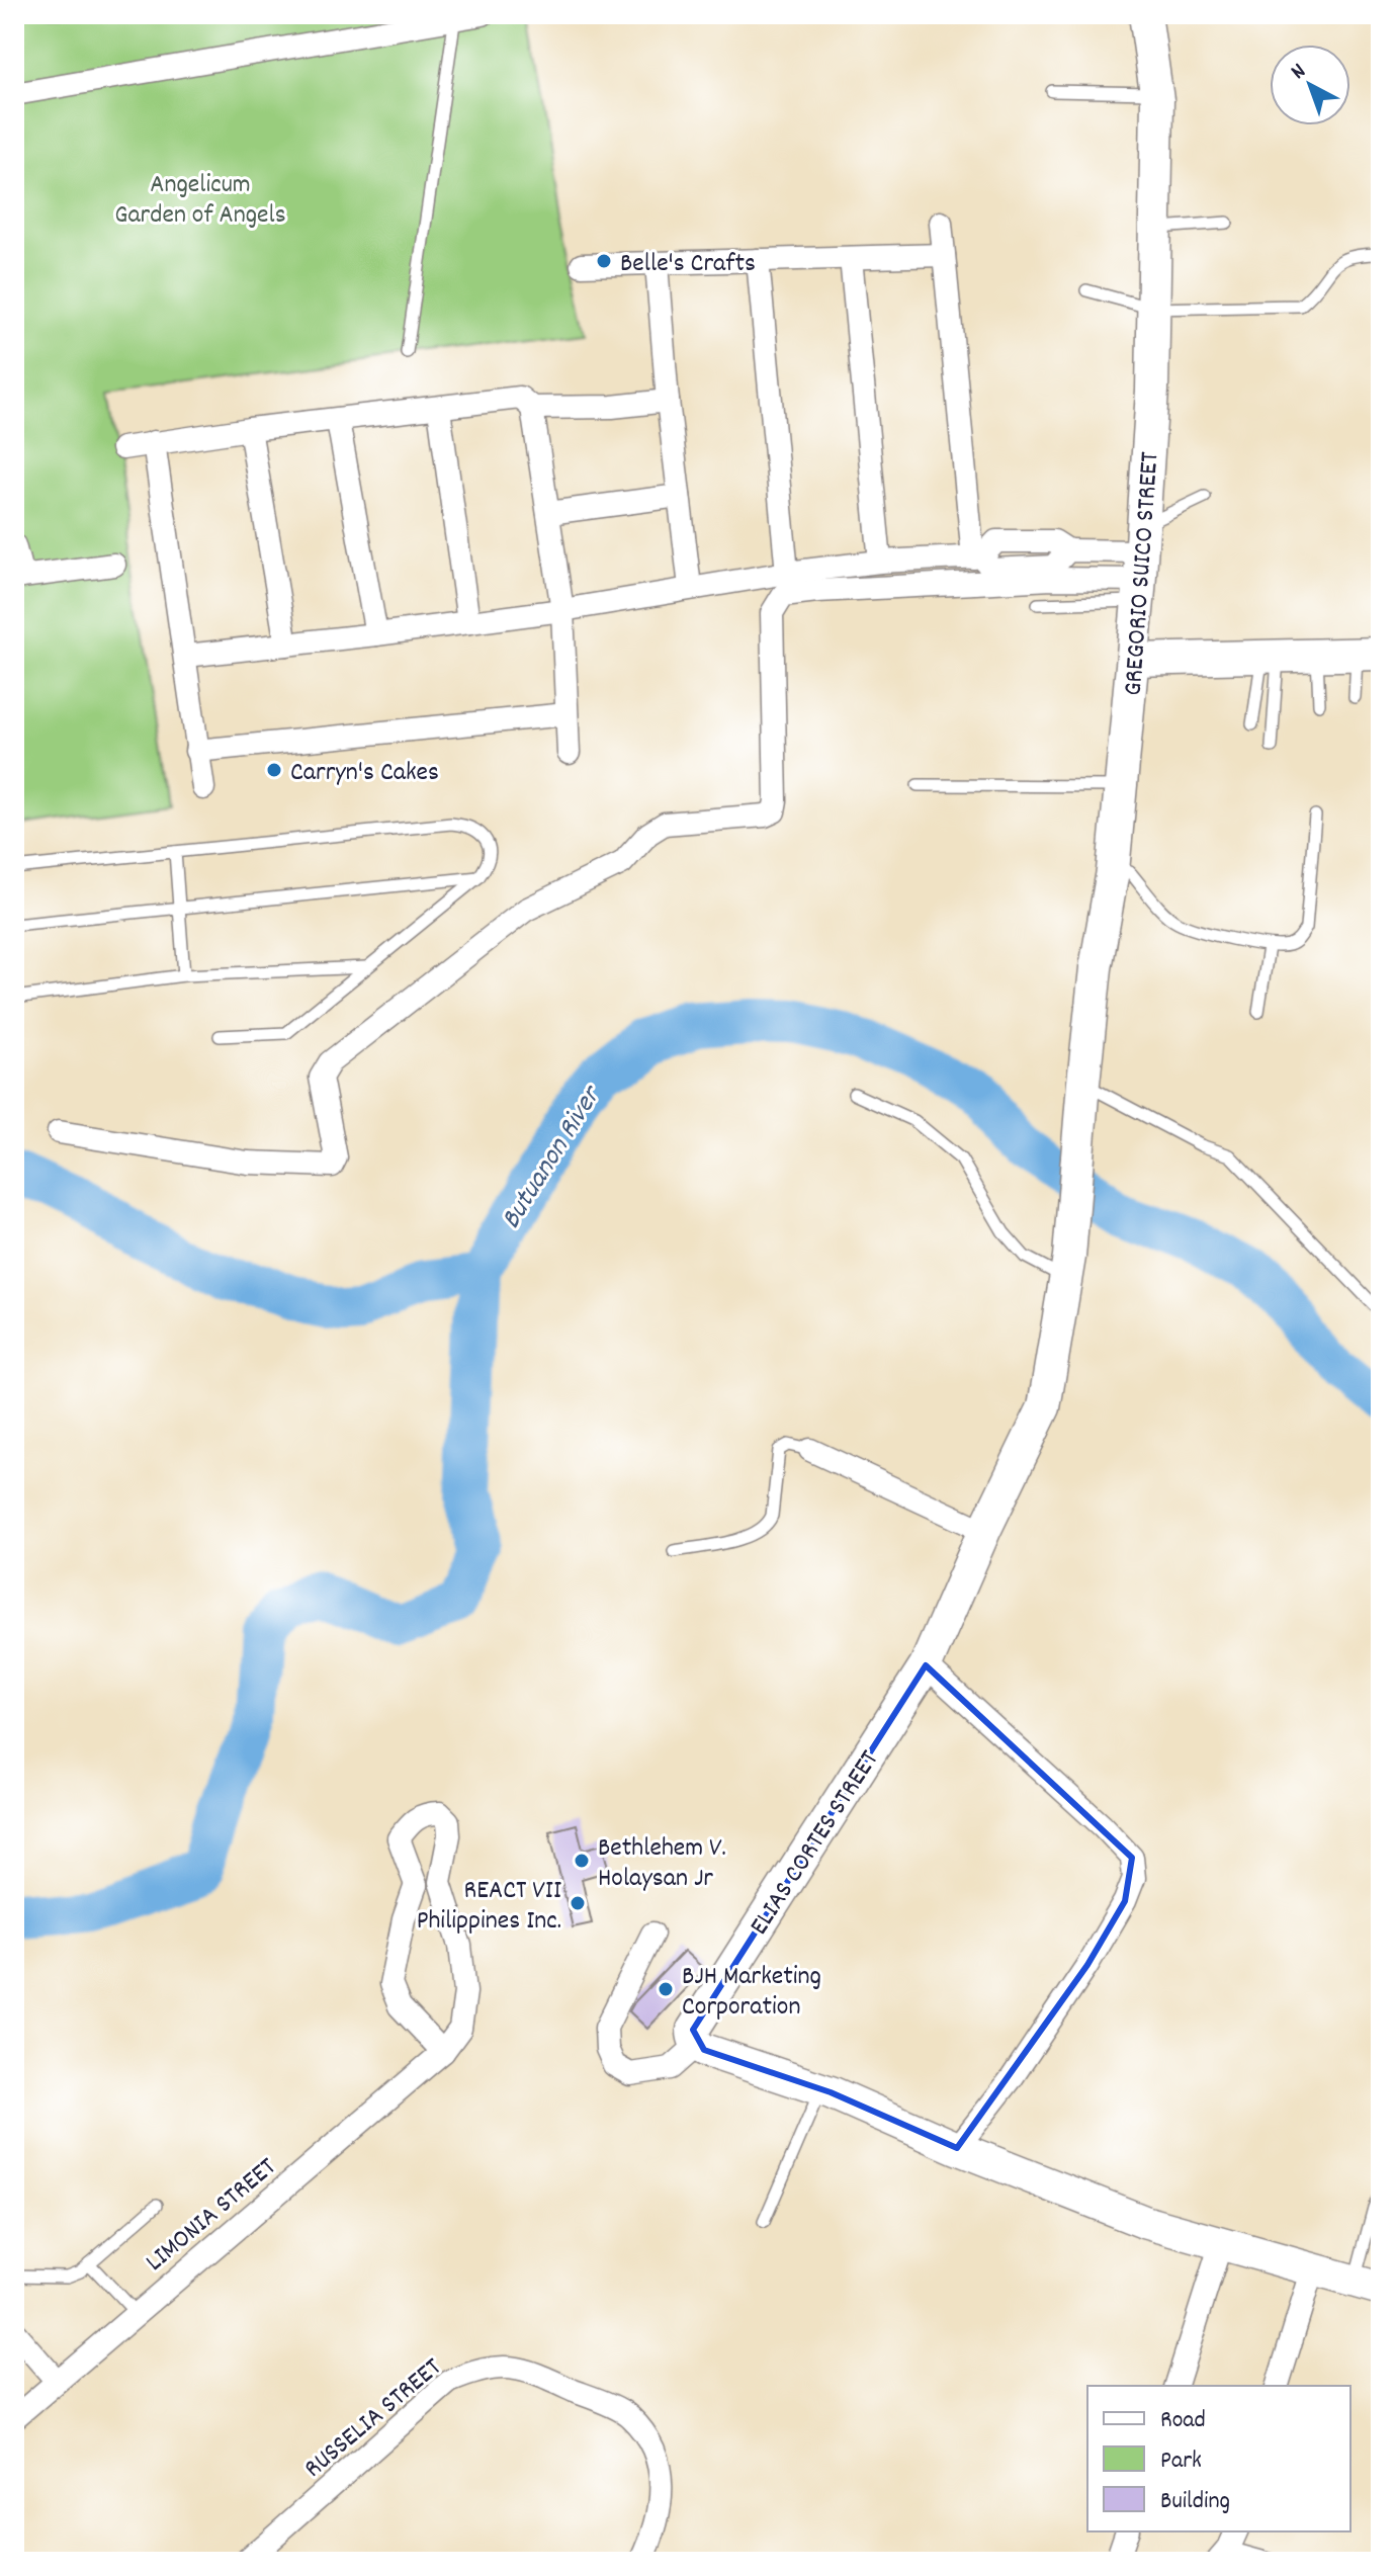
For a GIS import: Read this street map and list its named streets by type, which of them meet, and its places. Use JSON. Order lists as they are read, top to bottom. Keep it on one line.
{"streets":{"street":["GREGORIO SUICO STREET","ELIAS CORTES STREET","LIMONIA STREET","RUSSELIA STREET"]},"crossings":[["GREGORIO SUICO STREET","ELIAS CORTES STREET"]],"water":["Butuanon River"],"parks":["Angelicum Garden of Angels"],"places":["Belle's Crafts","Carryn's Cakes","Bethlehem V. Holaysan Jr","REACT VII Philippines Inc.","BJH Marketing Corporation"],"legend":["Road","Park","Building"],"north":"top left"}
